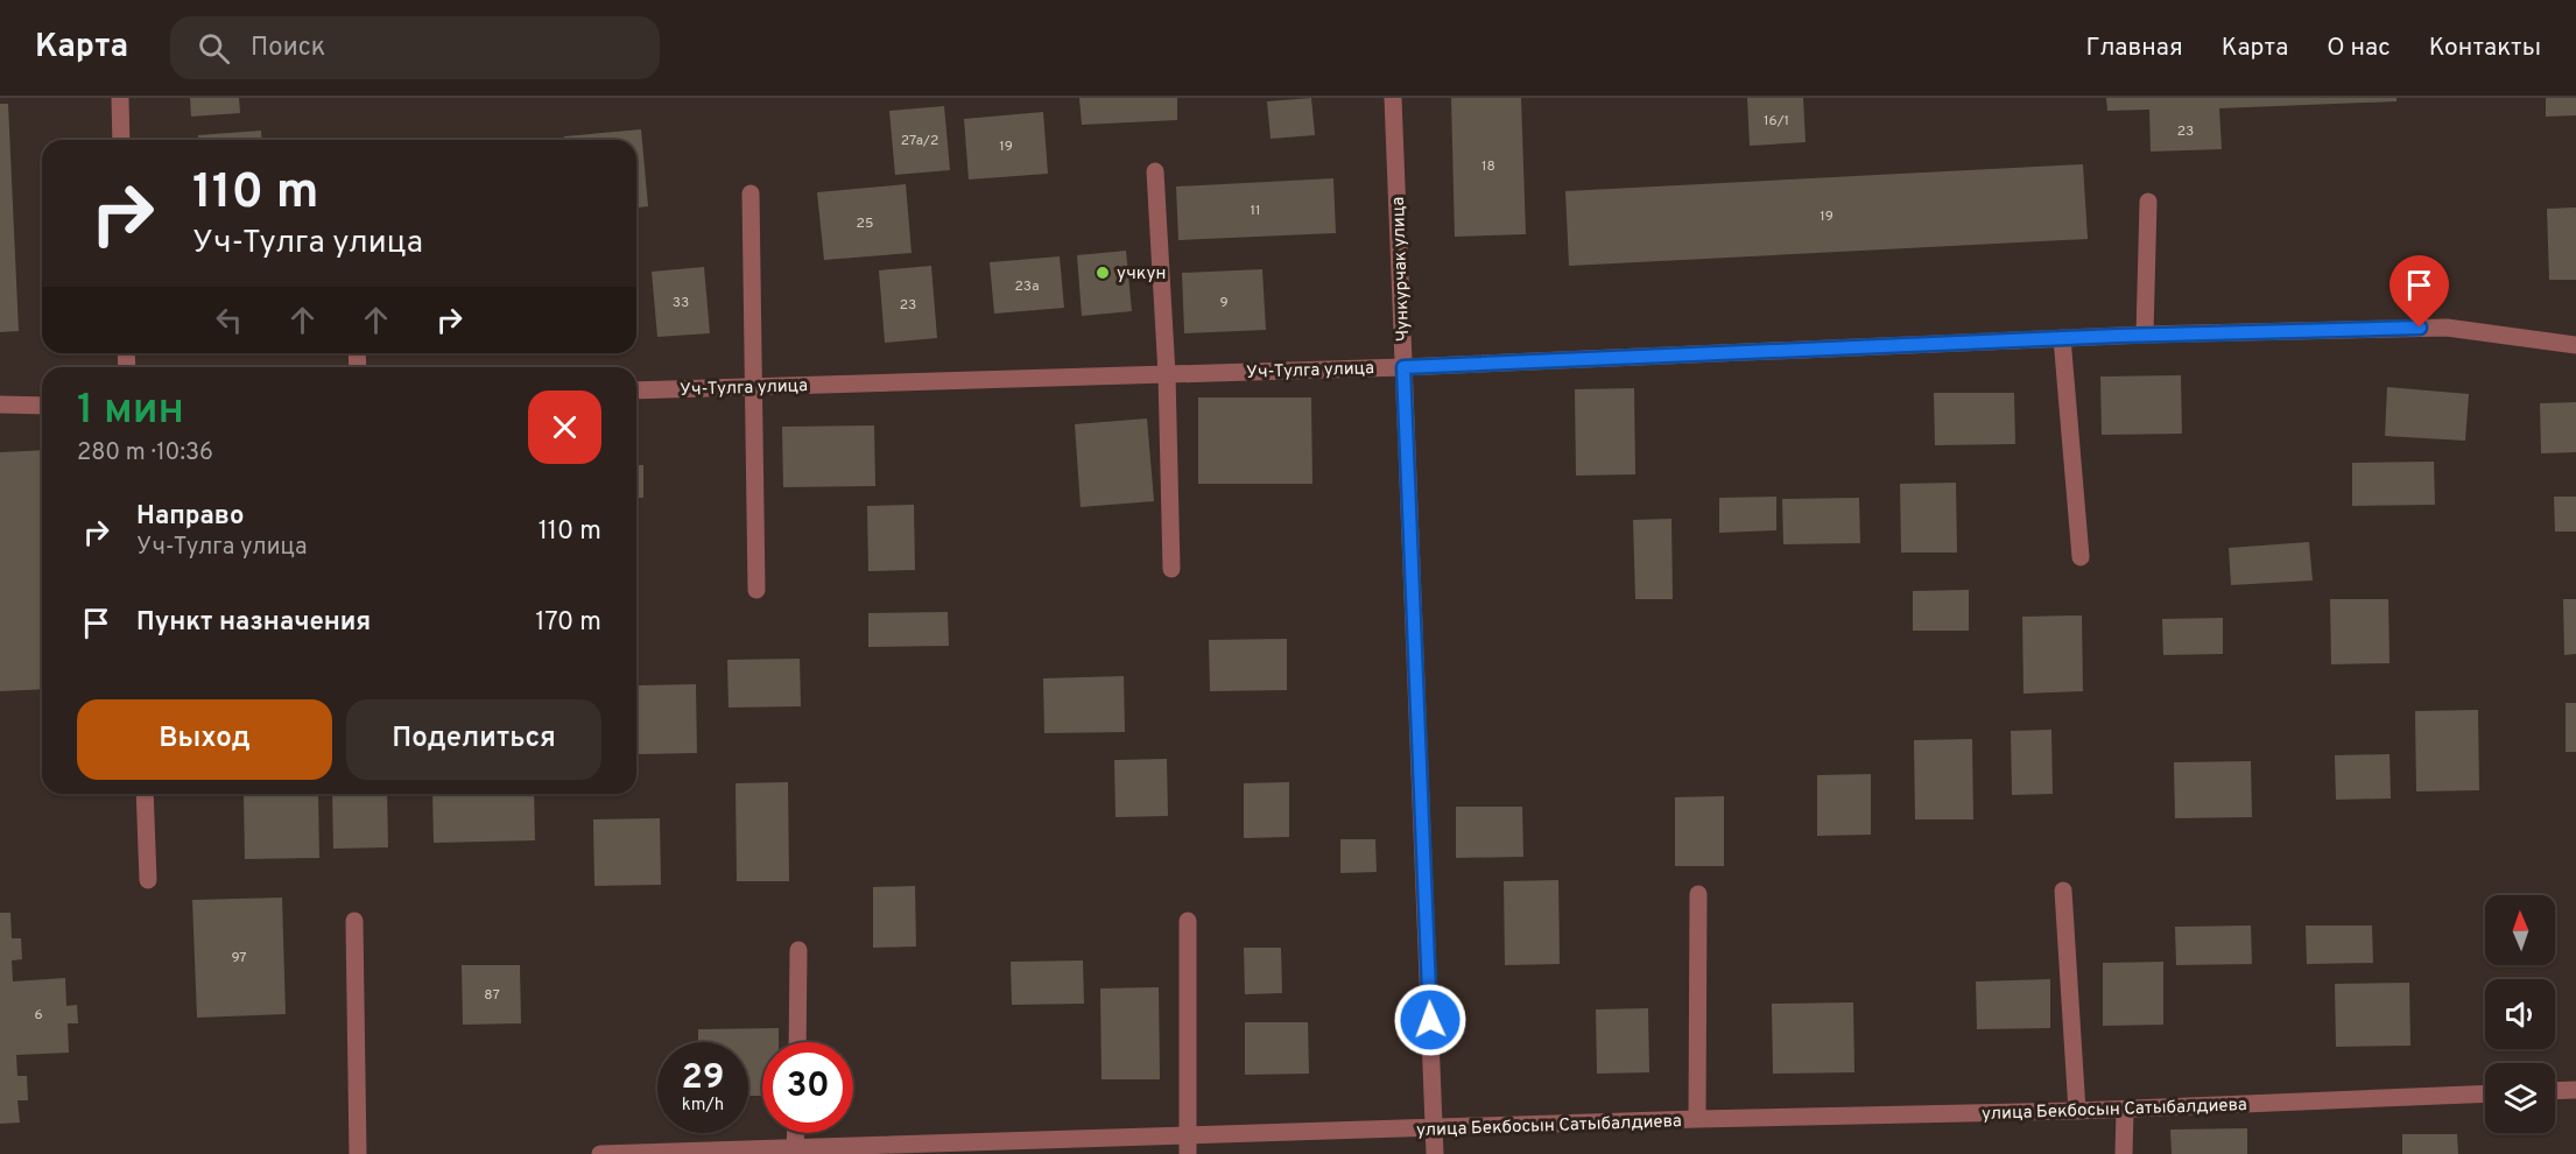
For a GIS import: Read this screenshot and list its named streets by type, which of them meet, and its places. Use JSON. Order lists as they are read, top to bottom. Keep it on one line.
{"streets":{"street":["Чункурчак улица","Уч-Тулга улица","улица Бекбосын Сатыбалдиева"]},"crossings":[["Чункурчак улица","Уч-Тулга улица"],["Чункурчак улица","улица Бекбосын Сатыбалдиева"]],"places":["учкун"],"house_numbers":["16/1","23","27а/2","19","18","11","19","25","23a","33","9","23","97","87","6"],"north":"top","page":{"header":"Карта","search":"Поиск","nav":["Главная","Карта","О нас","Контакты"],"turn":["110 m","Уч-Тулга улица"],"heading":["1 мин","280 m · 10:36"],"list":[{"name":"Направо","note":"Уч-Тулга улица","value":"110 m"},{"name":"Пункт назначения","value":"170 m"}],"buttons":["Выход","Поделиться"],"speed":"29 km/h","limit":"30"}}
